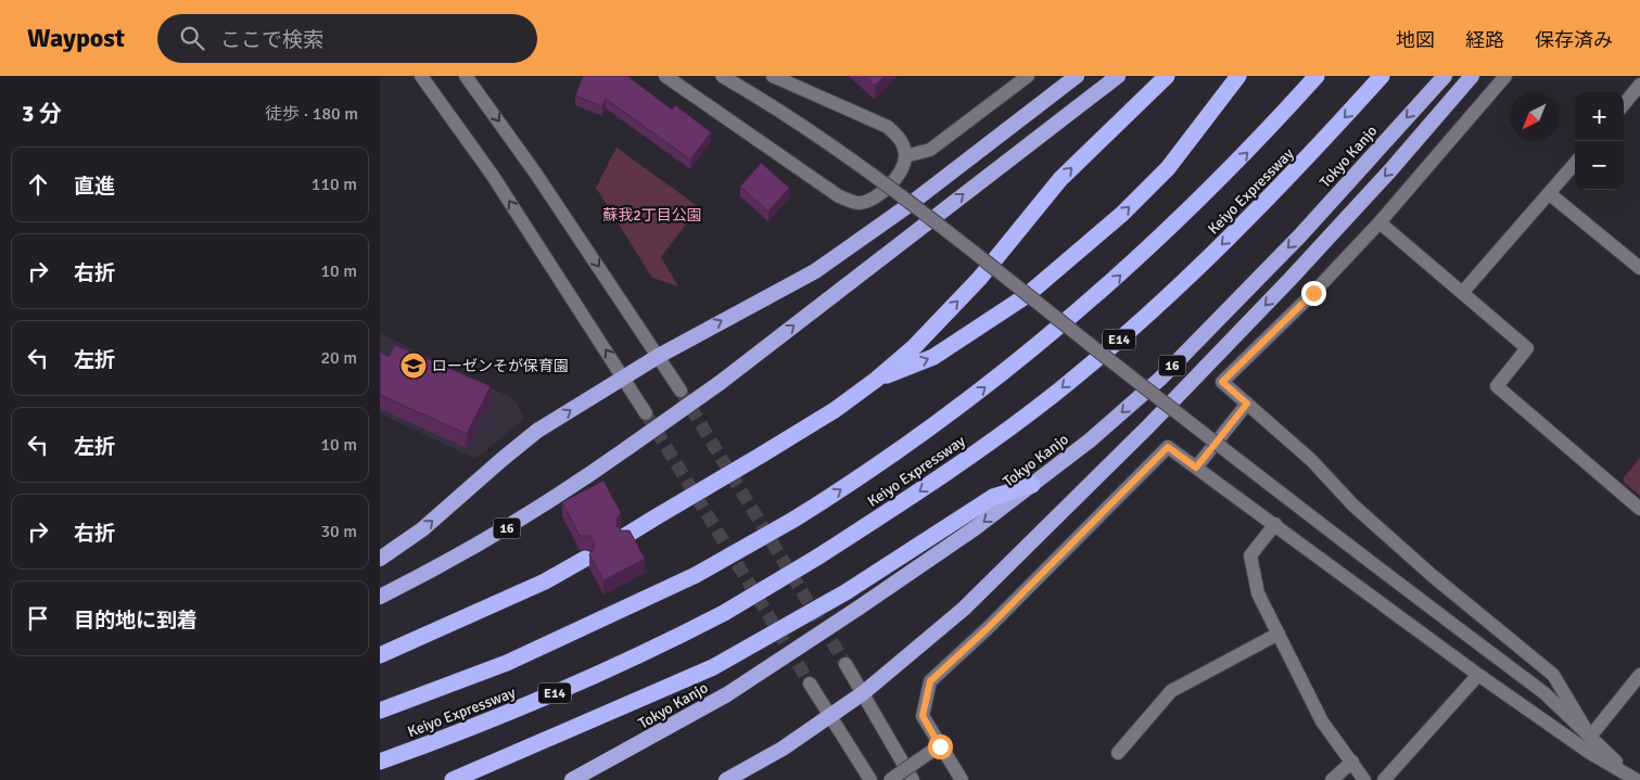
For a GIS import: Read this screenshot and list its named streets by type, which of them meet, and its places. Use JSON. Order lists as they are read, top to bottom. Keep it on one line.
{"streets":{"highway":["Tokyo Kanjo","Keiyo Expressway","E14","16"]},"parks":["蘇我2丁目公園"],"places":{"school or university":["ローゼンそが保育園"]},"north":"bottom left","page":{"header":"Waypost","search":"ここで検索","nav":["地図","経路","保存済み"],"heading":["3 分","徒歩 · 180 m"],"map_buttons":["+","−"],"list":[["直進","110 m"],["右折","10 m"],["左折","20 m"],["左折","10 m"],["右折","30 m"],"目的地に到着"]}}
